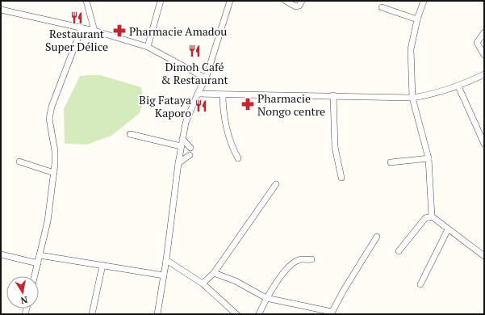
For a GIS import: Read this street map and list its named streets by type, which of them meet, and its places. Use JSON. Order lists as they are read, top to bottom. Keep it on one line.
{"places":{"restaurant":["Restaurant Super Délice","Dimoh Café & Restaurant","Big Fataya Kaporo"],"pharmacy":["Pharmacie Amadou","Pharmacie Nongo centre"]},"north":"bottom"}
